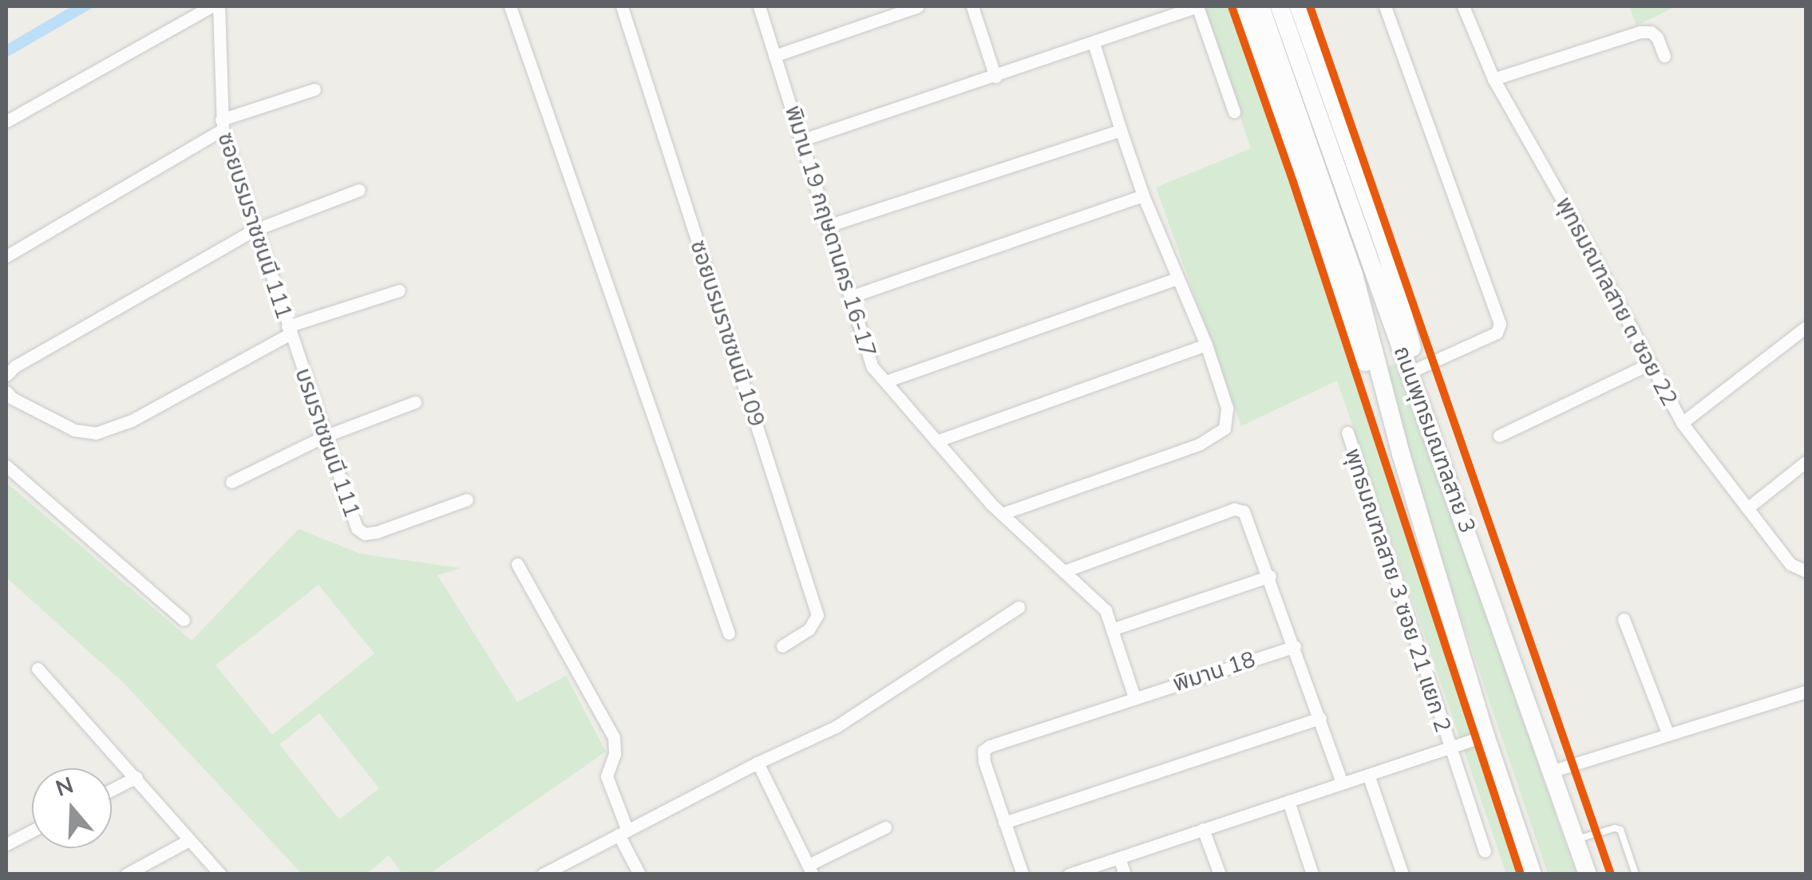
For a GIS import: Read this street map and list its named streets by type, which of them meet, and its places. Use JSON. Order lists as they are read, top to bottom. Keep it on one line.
{"streets":{"main road":["ถนนพุทธมณฑลสาย 3"],"street":["ซอยบรมราชชนนี 111","พิมาน 19 กฤษดานคร 16-17","พุทธมณฑลสาย ๓ ซอย 22","ซอยบรมราชชนนี 109","บรมราชชนนี 111","พุทธมณฑลสาย 3 ซอย 21 แยก 2","พิมาน 18"]},"crossings":[["ซอยบรมราชชนนี 111","บรมราชชนนี 111"],["พิมาน 19 กฤษดานคร 16-17","พิมาน 18"]],"north":"top"}
